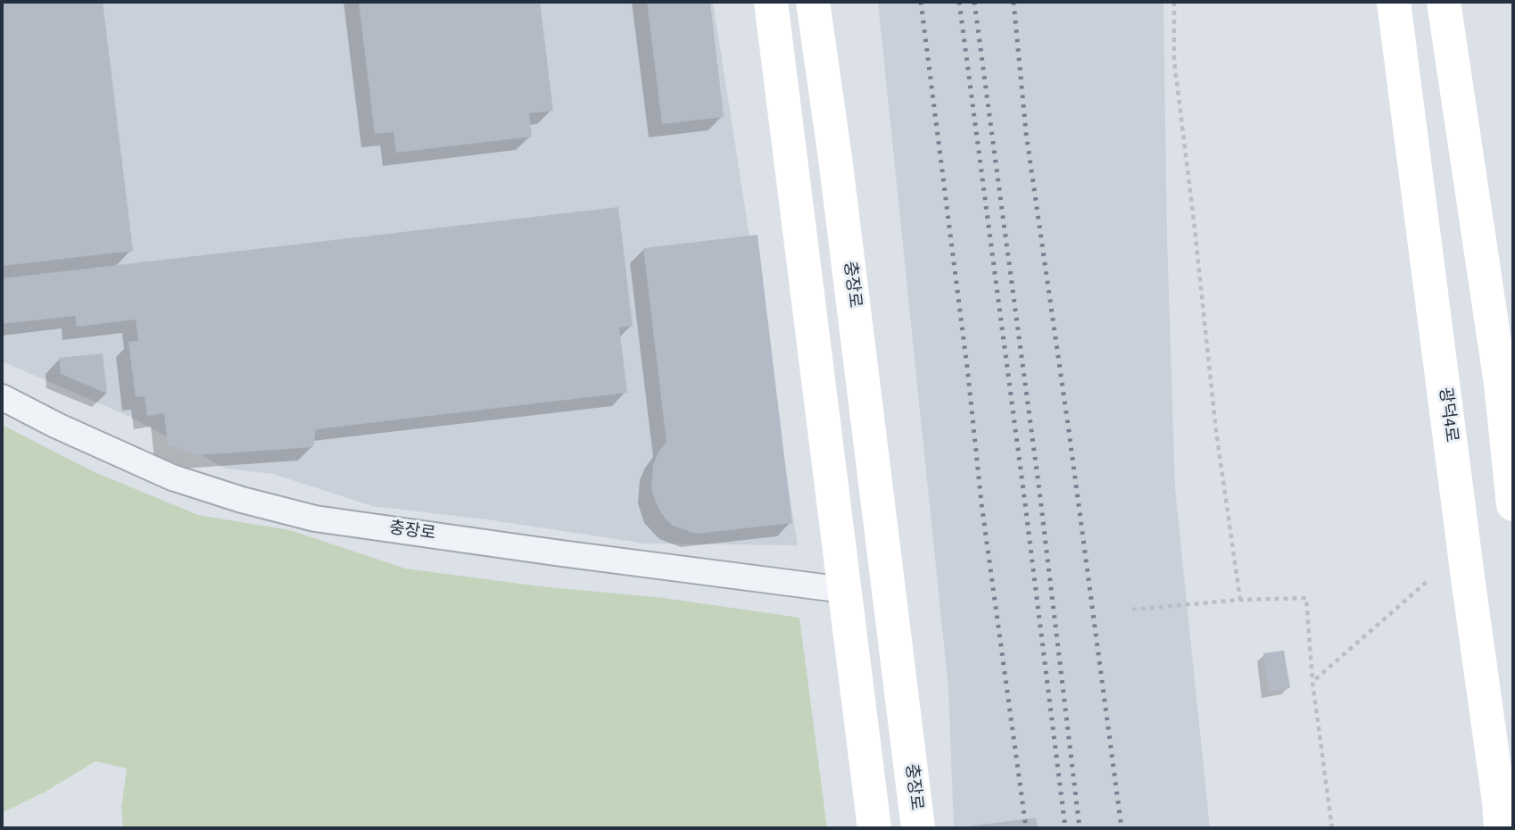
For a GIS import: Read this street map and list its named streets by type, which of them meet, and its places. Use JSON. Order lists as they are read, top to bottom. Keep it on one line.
{"streets":{"street":["충장로","광덕4로"]}}
